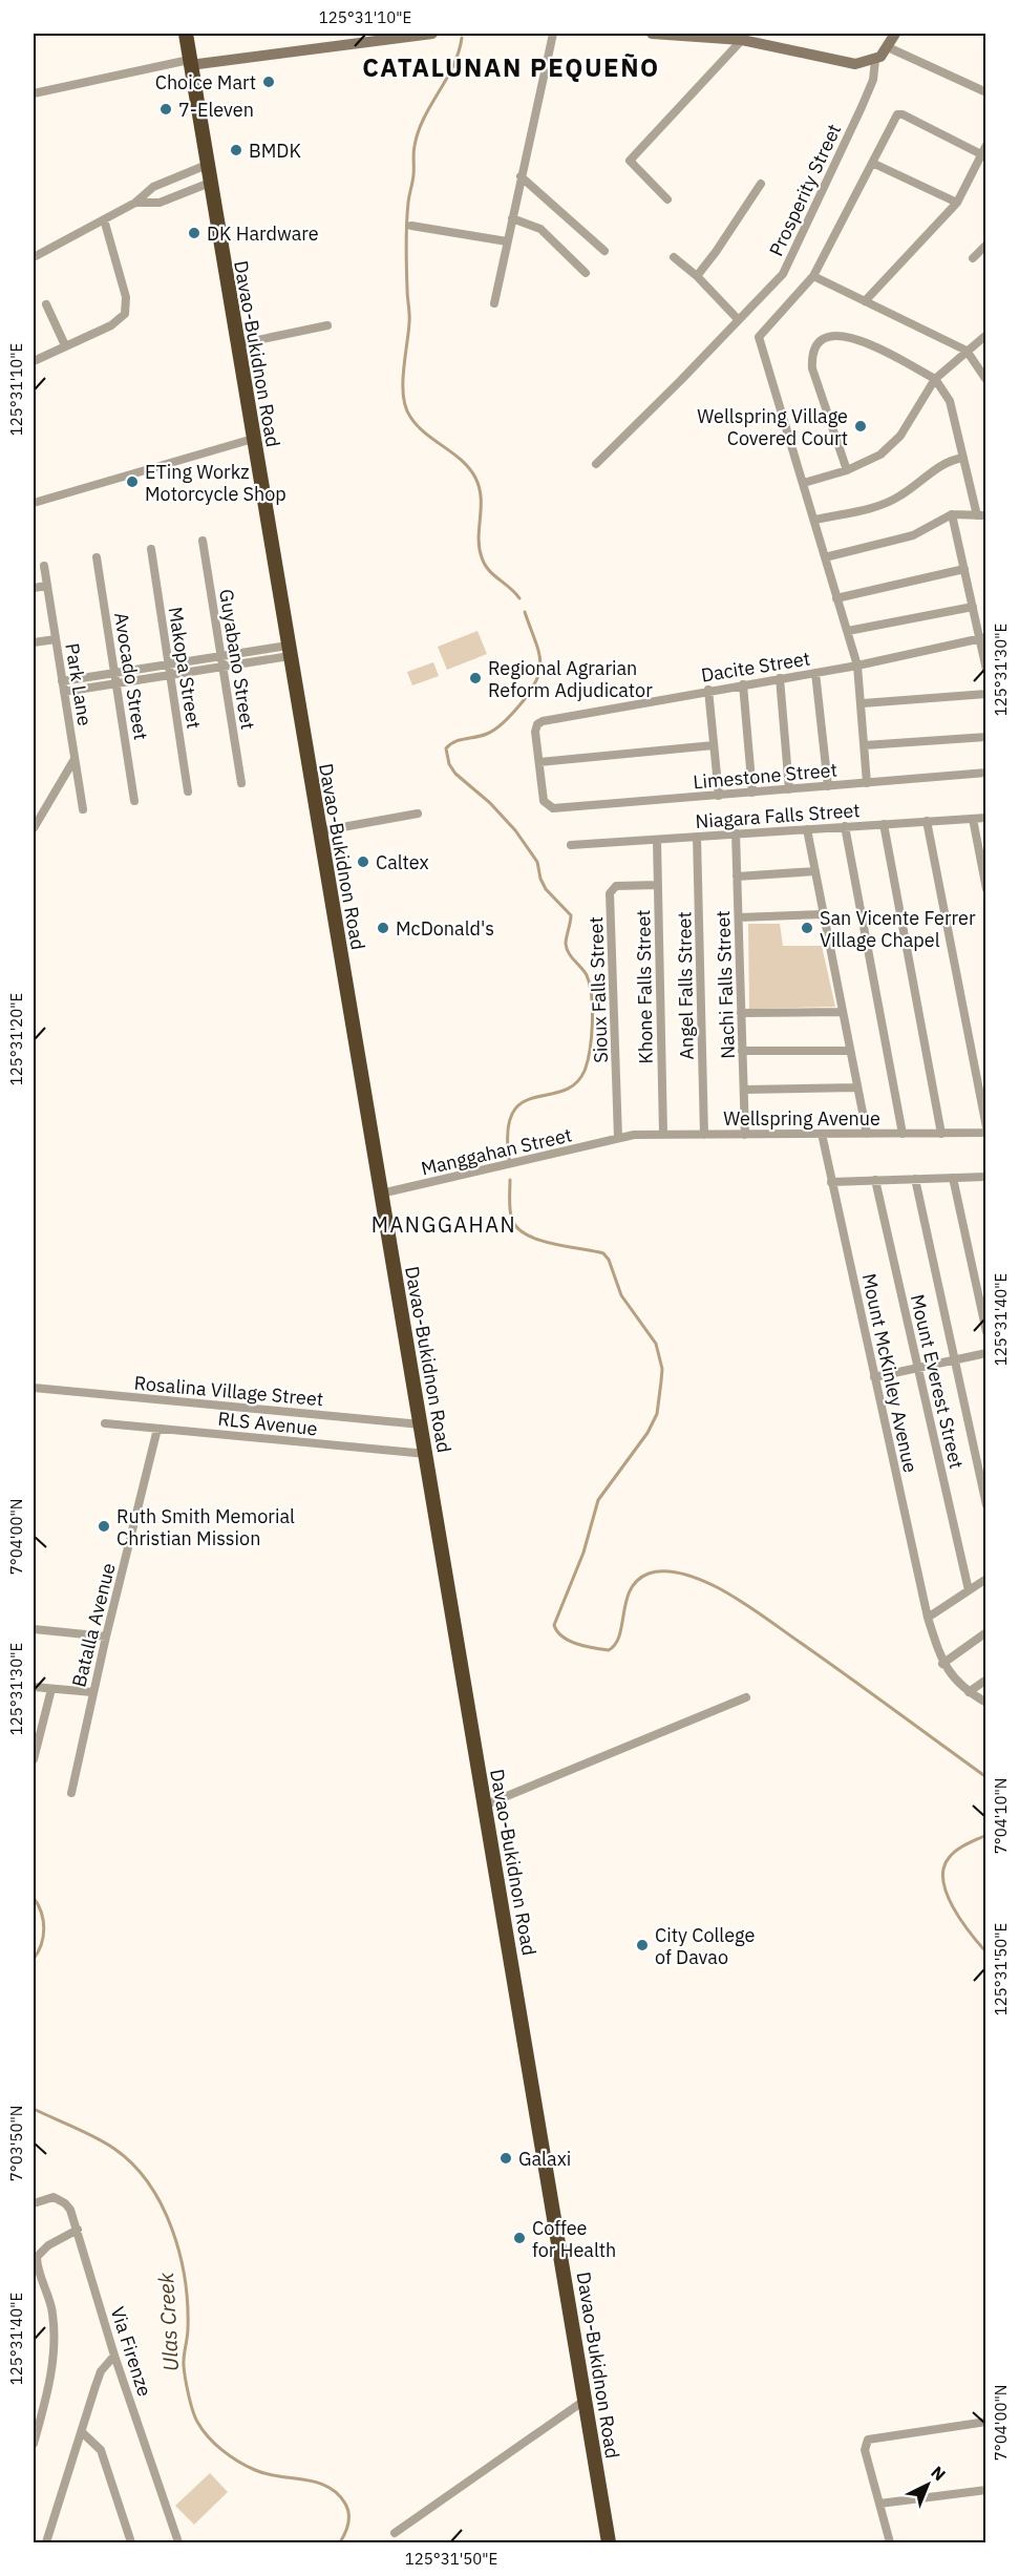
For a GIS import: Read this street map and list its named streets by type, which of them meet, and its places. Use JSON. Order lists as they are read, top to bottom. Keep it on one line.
{"streets":{"highway":["Davao-Bukidnon Road"],"street":["Prosperity Street","Guyabano Street","Dacite Street","Makopa Street","Avocado Street","Park Lane","Limestone Street","Niagara Falls Street","Nachi Falls Street","Angel Falls Street","Khone Falls Street","Sioux Falls Street","Wellspring Avenue","Manggahan Street","Mount McKinley Avenue","Mount Everest Street","Rosalina Village Street","RLS Avenue","Batalla Avenue","Via Firenze"]},"crossings":[["Davao-Bukidnon Road","Manggahan Street"],["Davao-Bukidnon Road","Rosalina Village Street"],["Davao-Bukidnon Road","RLS Avenue"],["Dacite Street","Limestone Street"],["Niagara Falls Street","Nachi Falls Street"],["Niagara Falls Street","Angel Falls Street"],["Niagara Falls Street","Khone Falls Street"],["Nachi Falls Street","Wellspring Avenue"],["Angel Falls Street","Wellspring Avenue"],["Khone Falls Street","Sioux Falls Street"],["Khone Falls Street","Wellspring Avenue"],["Sioux Falls Street","Wellspring Avenue"],["Sioux Falls Street","Manggahan Street"],["Wellspring Avenue","Manggahan Street"],["Wellspring Avenue","Mount McKinley Avenue"],["RLS Avenue","Batalla Avenue"]],"districts":["CATALUNAN PEQUEÑO","MANGGAHAN"],"water":["Ulas Creek"],"places":["Choice Mart","7-Eleven","BMDK","DK Hardware","Wellspring Village Covered Court","ETing Workz Motorcycle Shop","Regional Agrarian Reform Adjudicator","Caltex","McDonald's","San Vicente Ferrer Village Chapel","Ruth Smith Memorial Christian Mission","City College of Davao","Galaxi","Coffee for Health"],"north":"top right","coordinates":["125°31'10\"E","125°31'30\"E","125°31'20\"E","125°31'40\"E","7°04'00\"N","7°04'10\"N","125°31'50\"E","7°03'50\"N"]}
